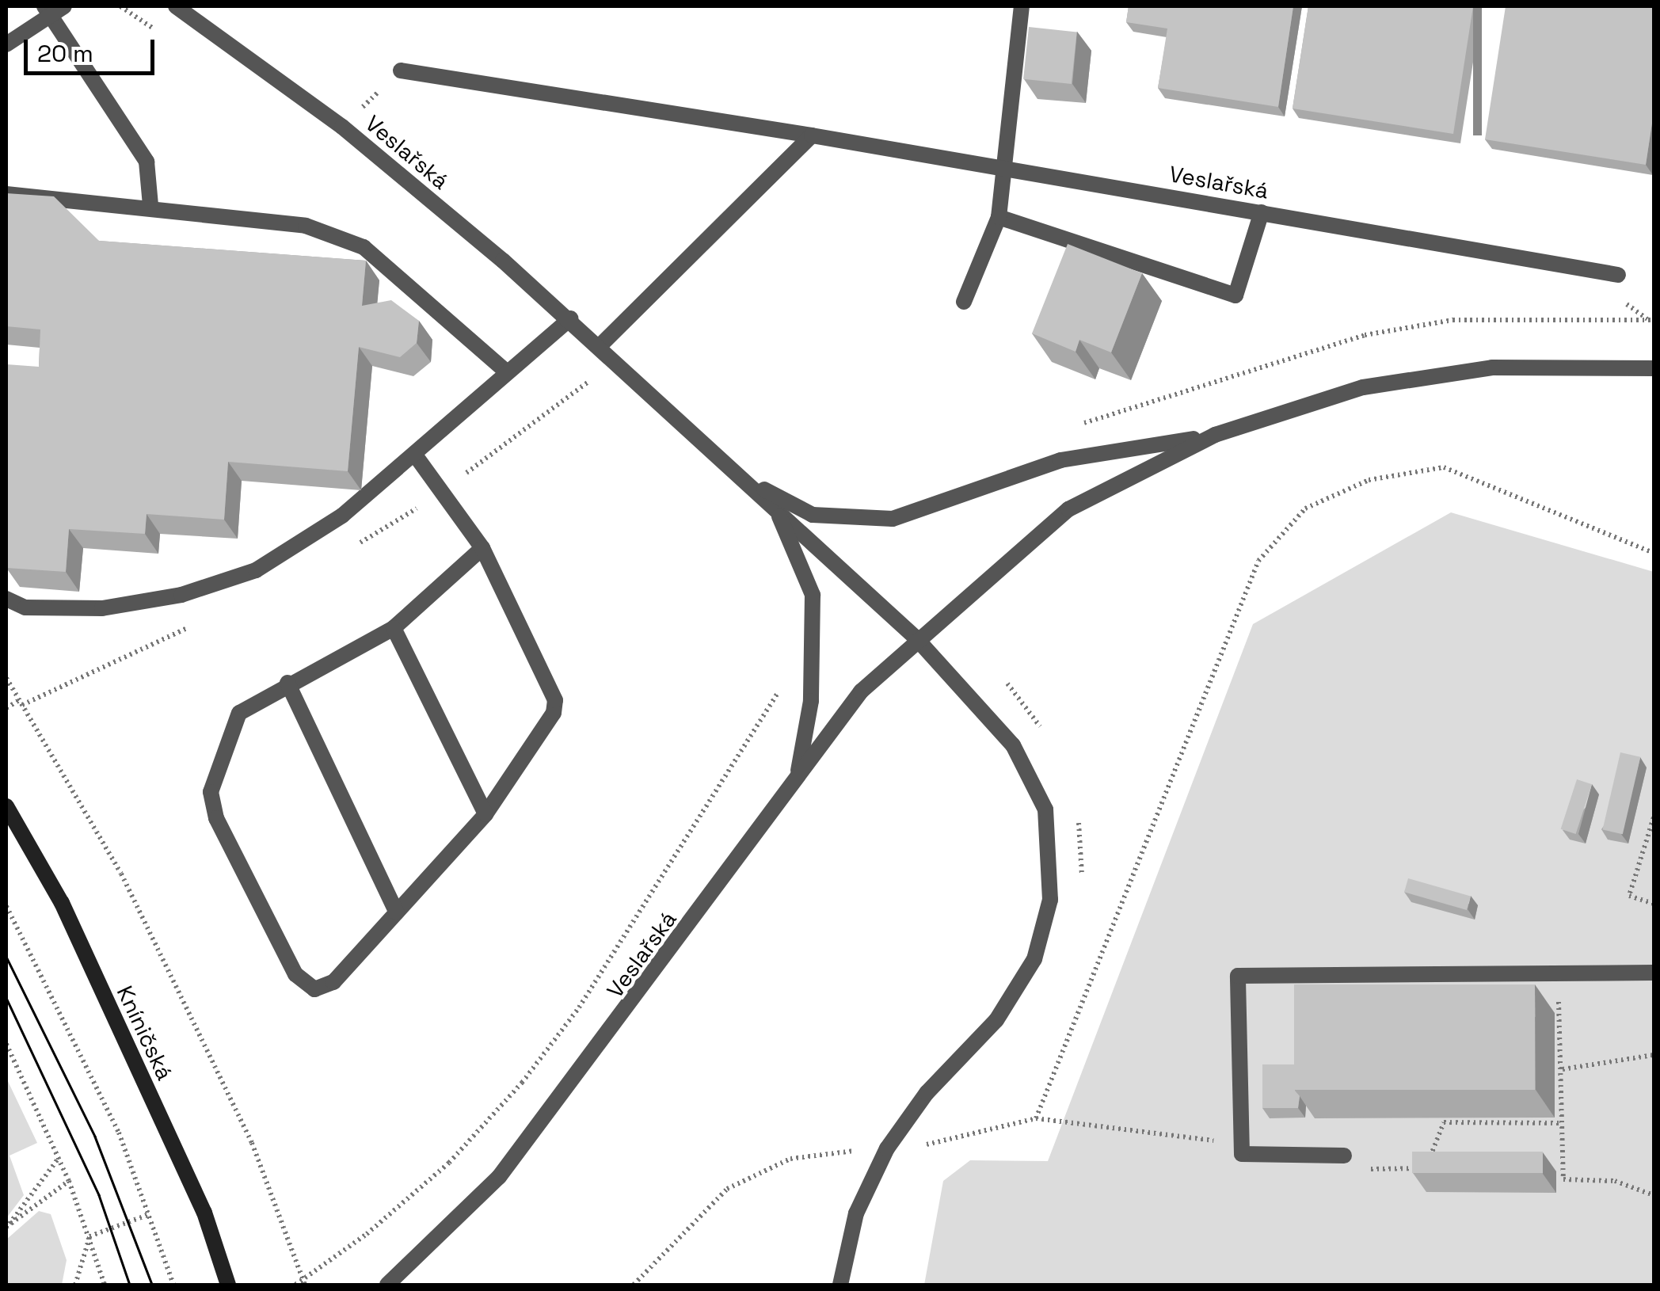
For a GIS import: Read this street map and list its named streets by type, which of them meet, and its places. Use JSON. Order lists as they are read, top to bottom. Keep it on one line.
{"streets":{"main road":["Kníničská"],"street":["Veslařská"]},"scale_bar":"20 m"}
